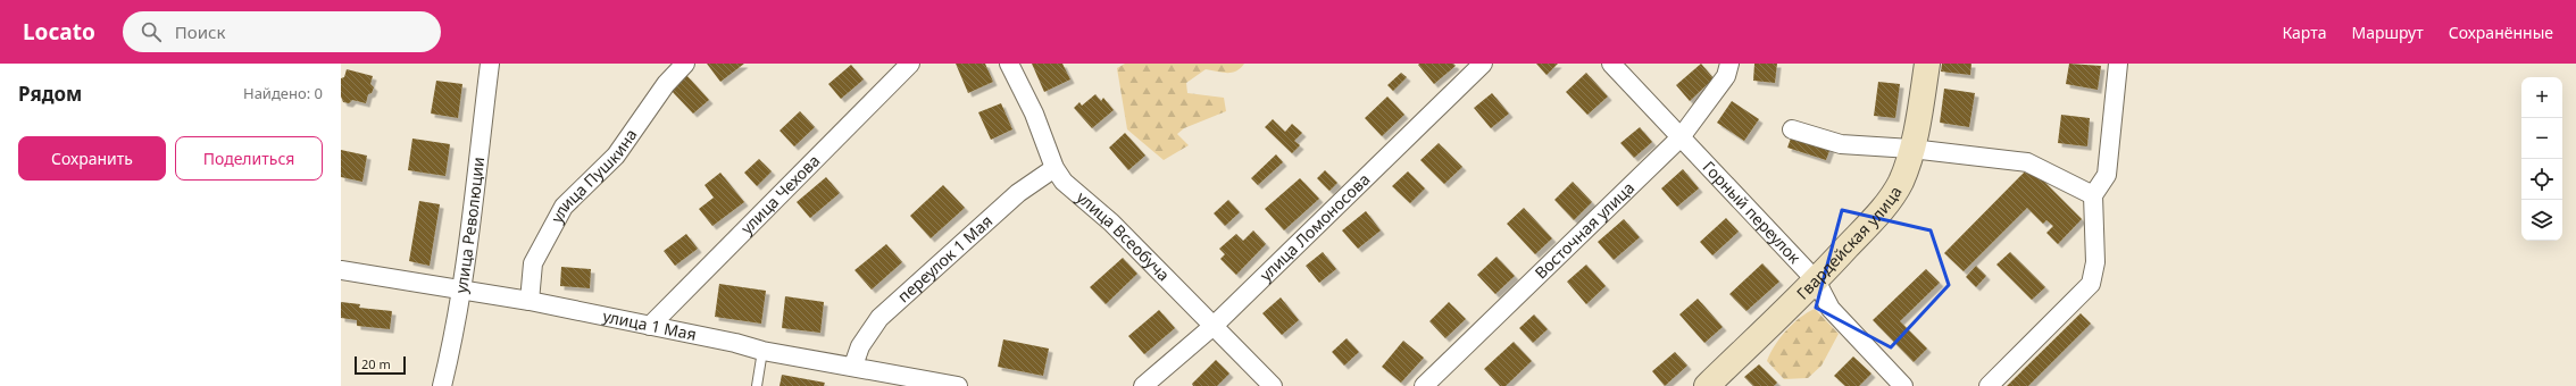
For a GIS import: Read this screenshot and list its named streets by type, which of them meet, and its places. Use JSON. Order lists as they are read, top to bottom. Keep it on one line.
{"streets":{"street":["улица Пушкина","улица Чехова","Горный переулок","улица Революции","улица Ломоносова","Восточная улица","улица Всеобуча","Гвардейская улица","переулок 1 Мая","улица 1 Мая"]},"crossings":[["улица Пушкина","улица 1 Мая"],["улица Чехова","улица 1 Мая"],["Горный переулок","Восточная улица"],["Горный переулок","Гвардейская улица"],["улица Революции","улица 1 Мая"],["улица Ломоносова","улица Всеобуча"],["улица Всеобуча","переулок 1 Мая"],["переулок 1 Мая","улица 1 Мая"]],"scale_bar":"20 m","page":{"header":"Locato","search":"Поиск","nav":["Карта","Маршрут","Сохранённые"],"heading":["Рядом","Найдено: 0"],"map_buttons":["+","−"],"buttons":["Сохранить","Поделиться"],"scale":"20 m"}}
